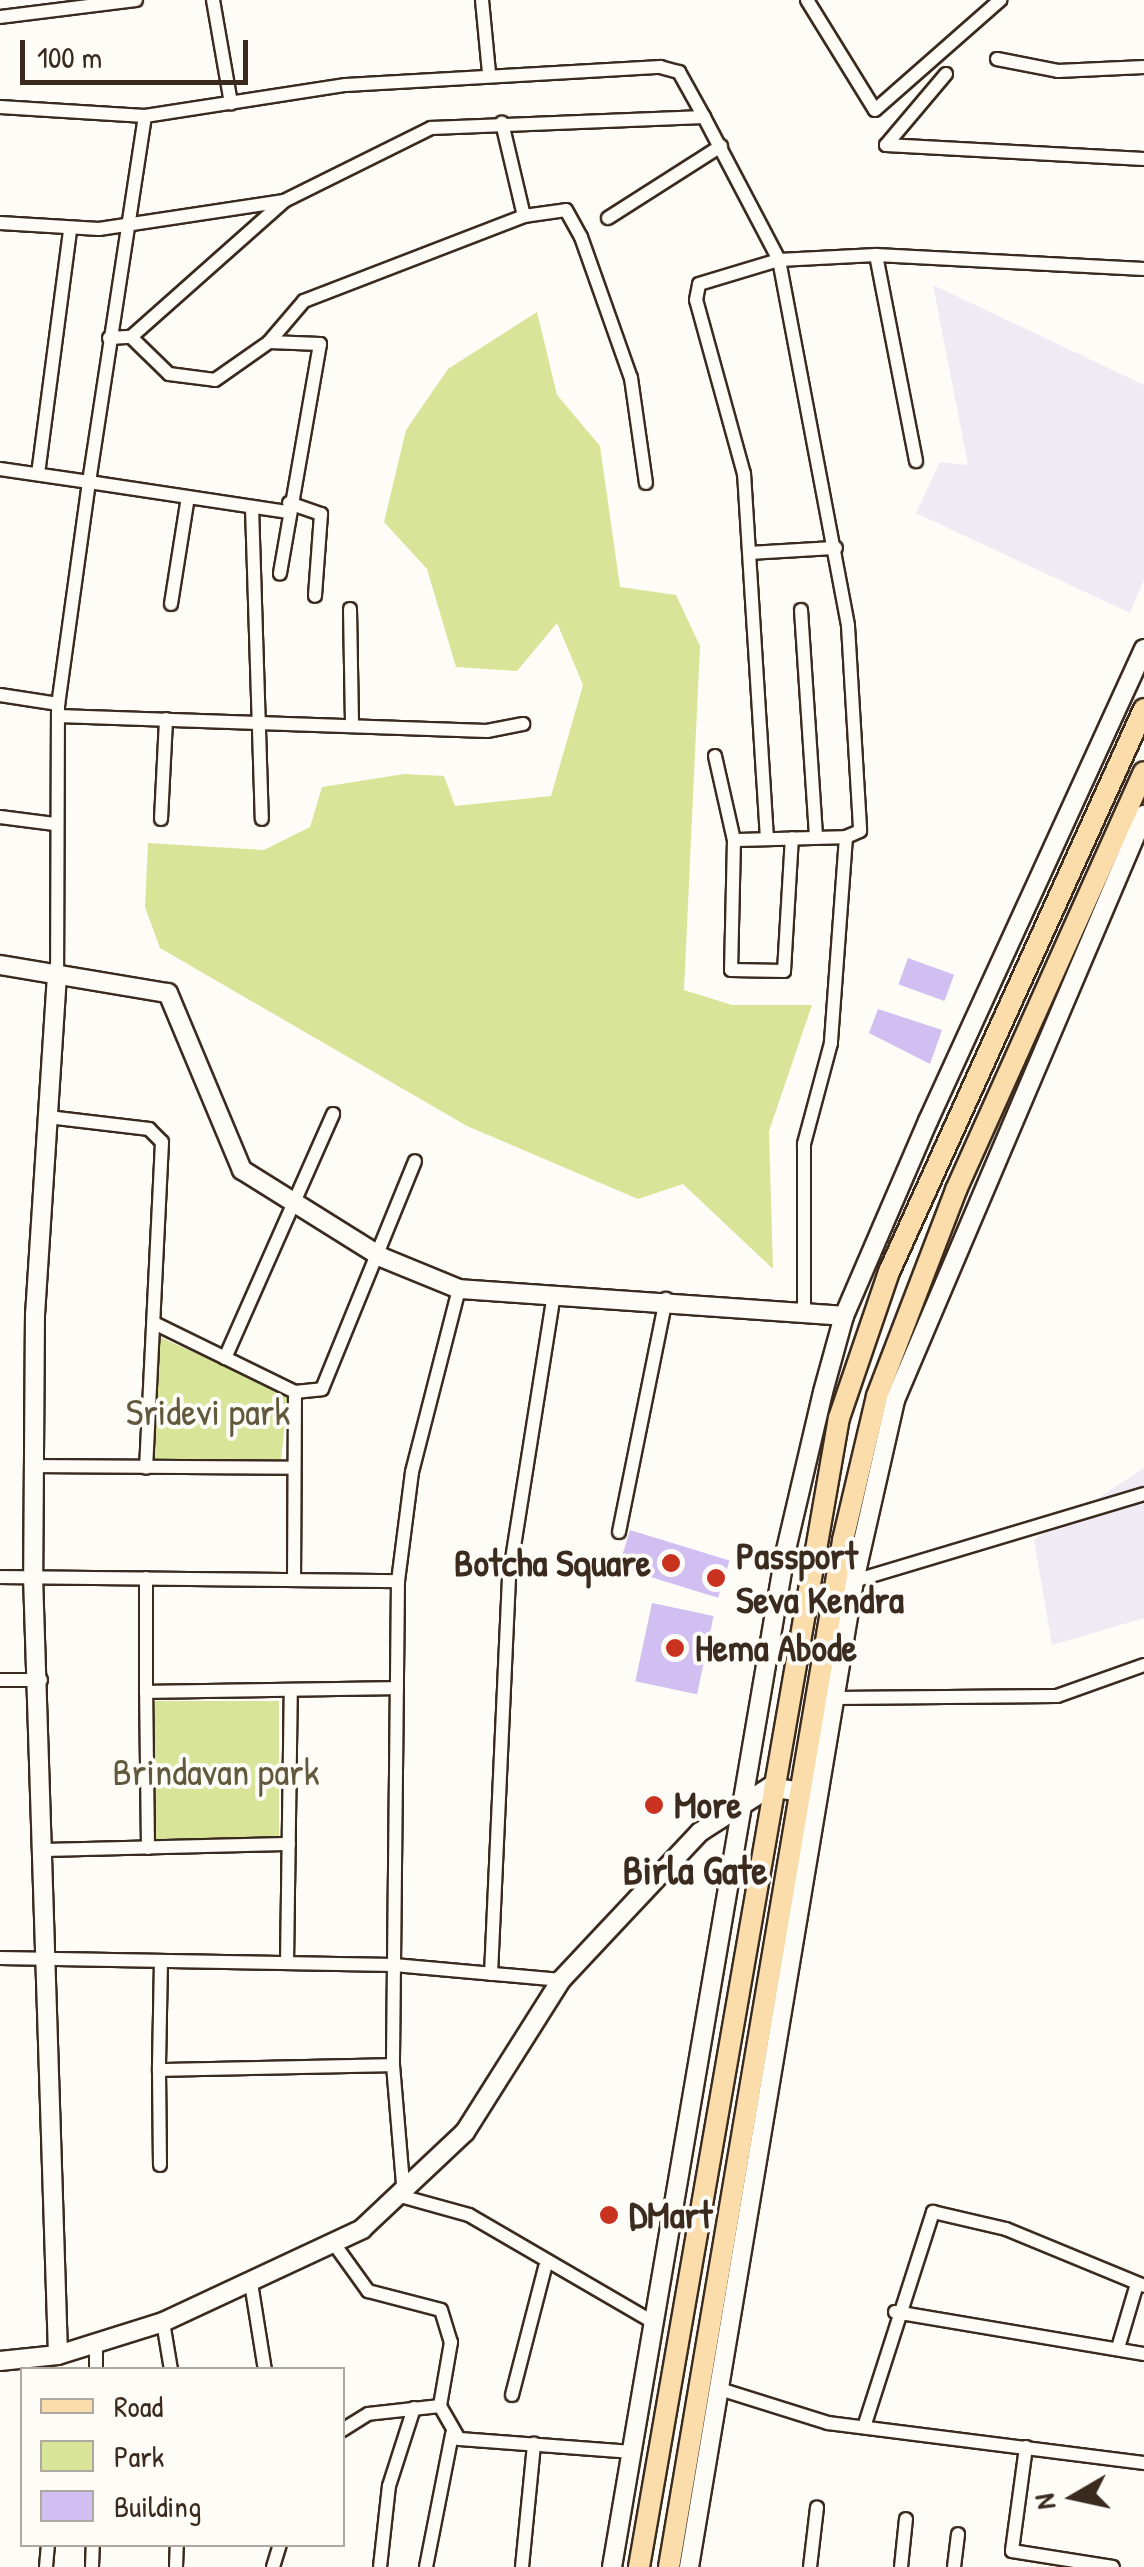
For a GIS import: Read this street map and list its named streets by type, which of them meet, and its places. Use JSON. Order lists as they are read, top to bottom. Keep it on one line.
{"districts":["Birla Gate"],"parks":["Sridevi park","Brindavan park"],"places":["Botcha Square","Passport Seva Kendra","Hema Abode","More","DMart"],"legend":["Road","Park","Building"],"scale_bar":"100 m","north":"left"}
